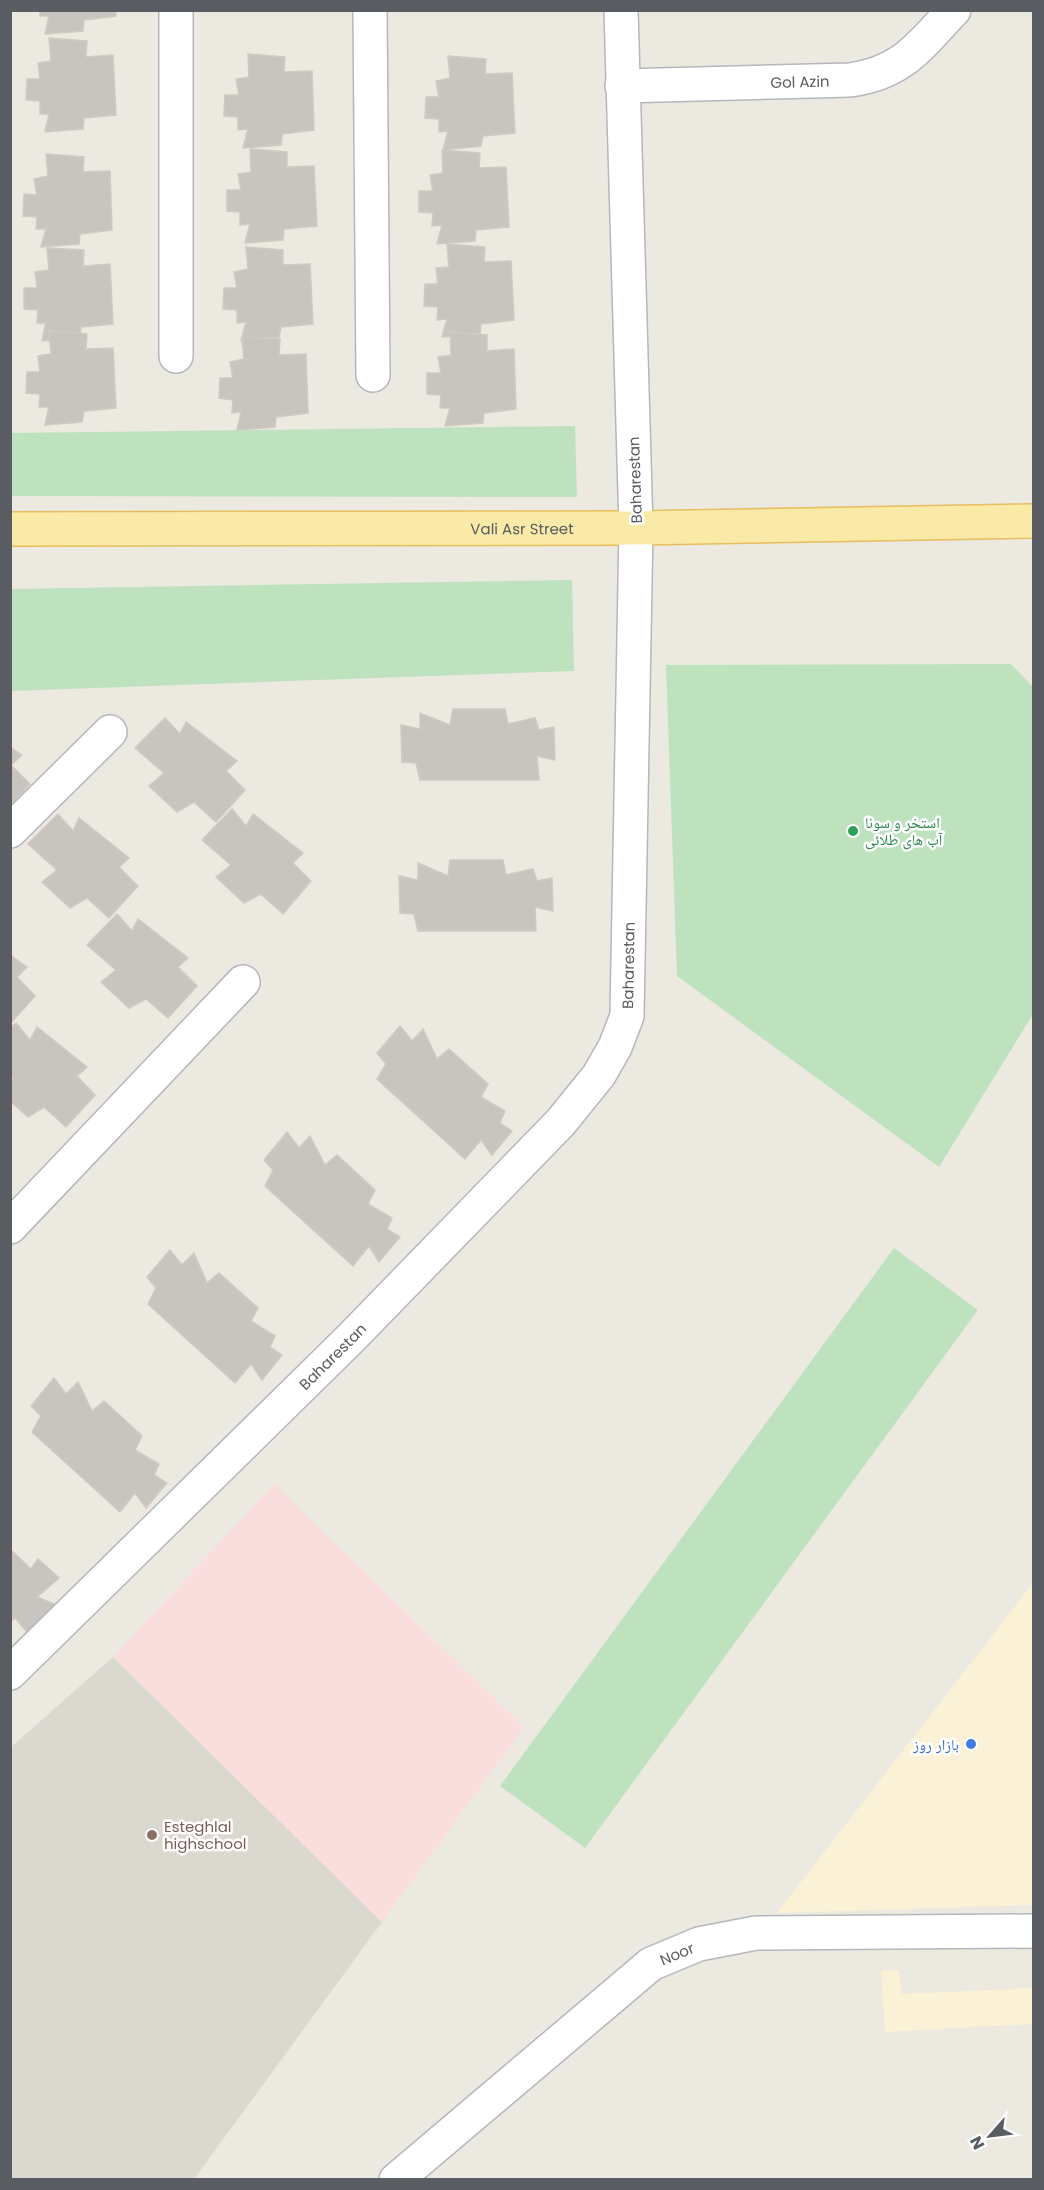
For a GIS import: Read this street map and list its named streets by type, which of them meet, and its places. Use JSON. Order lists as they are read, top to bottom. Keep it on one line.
{"streets":{"main road":["Vali Asr Street"],"street":["Gol Azin","Baharestan","Noor"]},"crossings":[["Gol Azin","Baharestan"],["Baharestan","Vali Asr Street"]],"places":["استخر و سونا آب های طلائی","بازار روز","Esteghlal highschool"],"north":"bottom left"}
